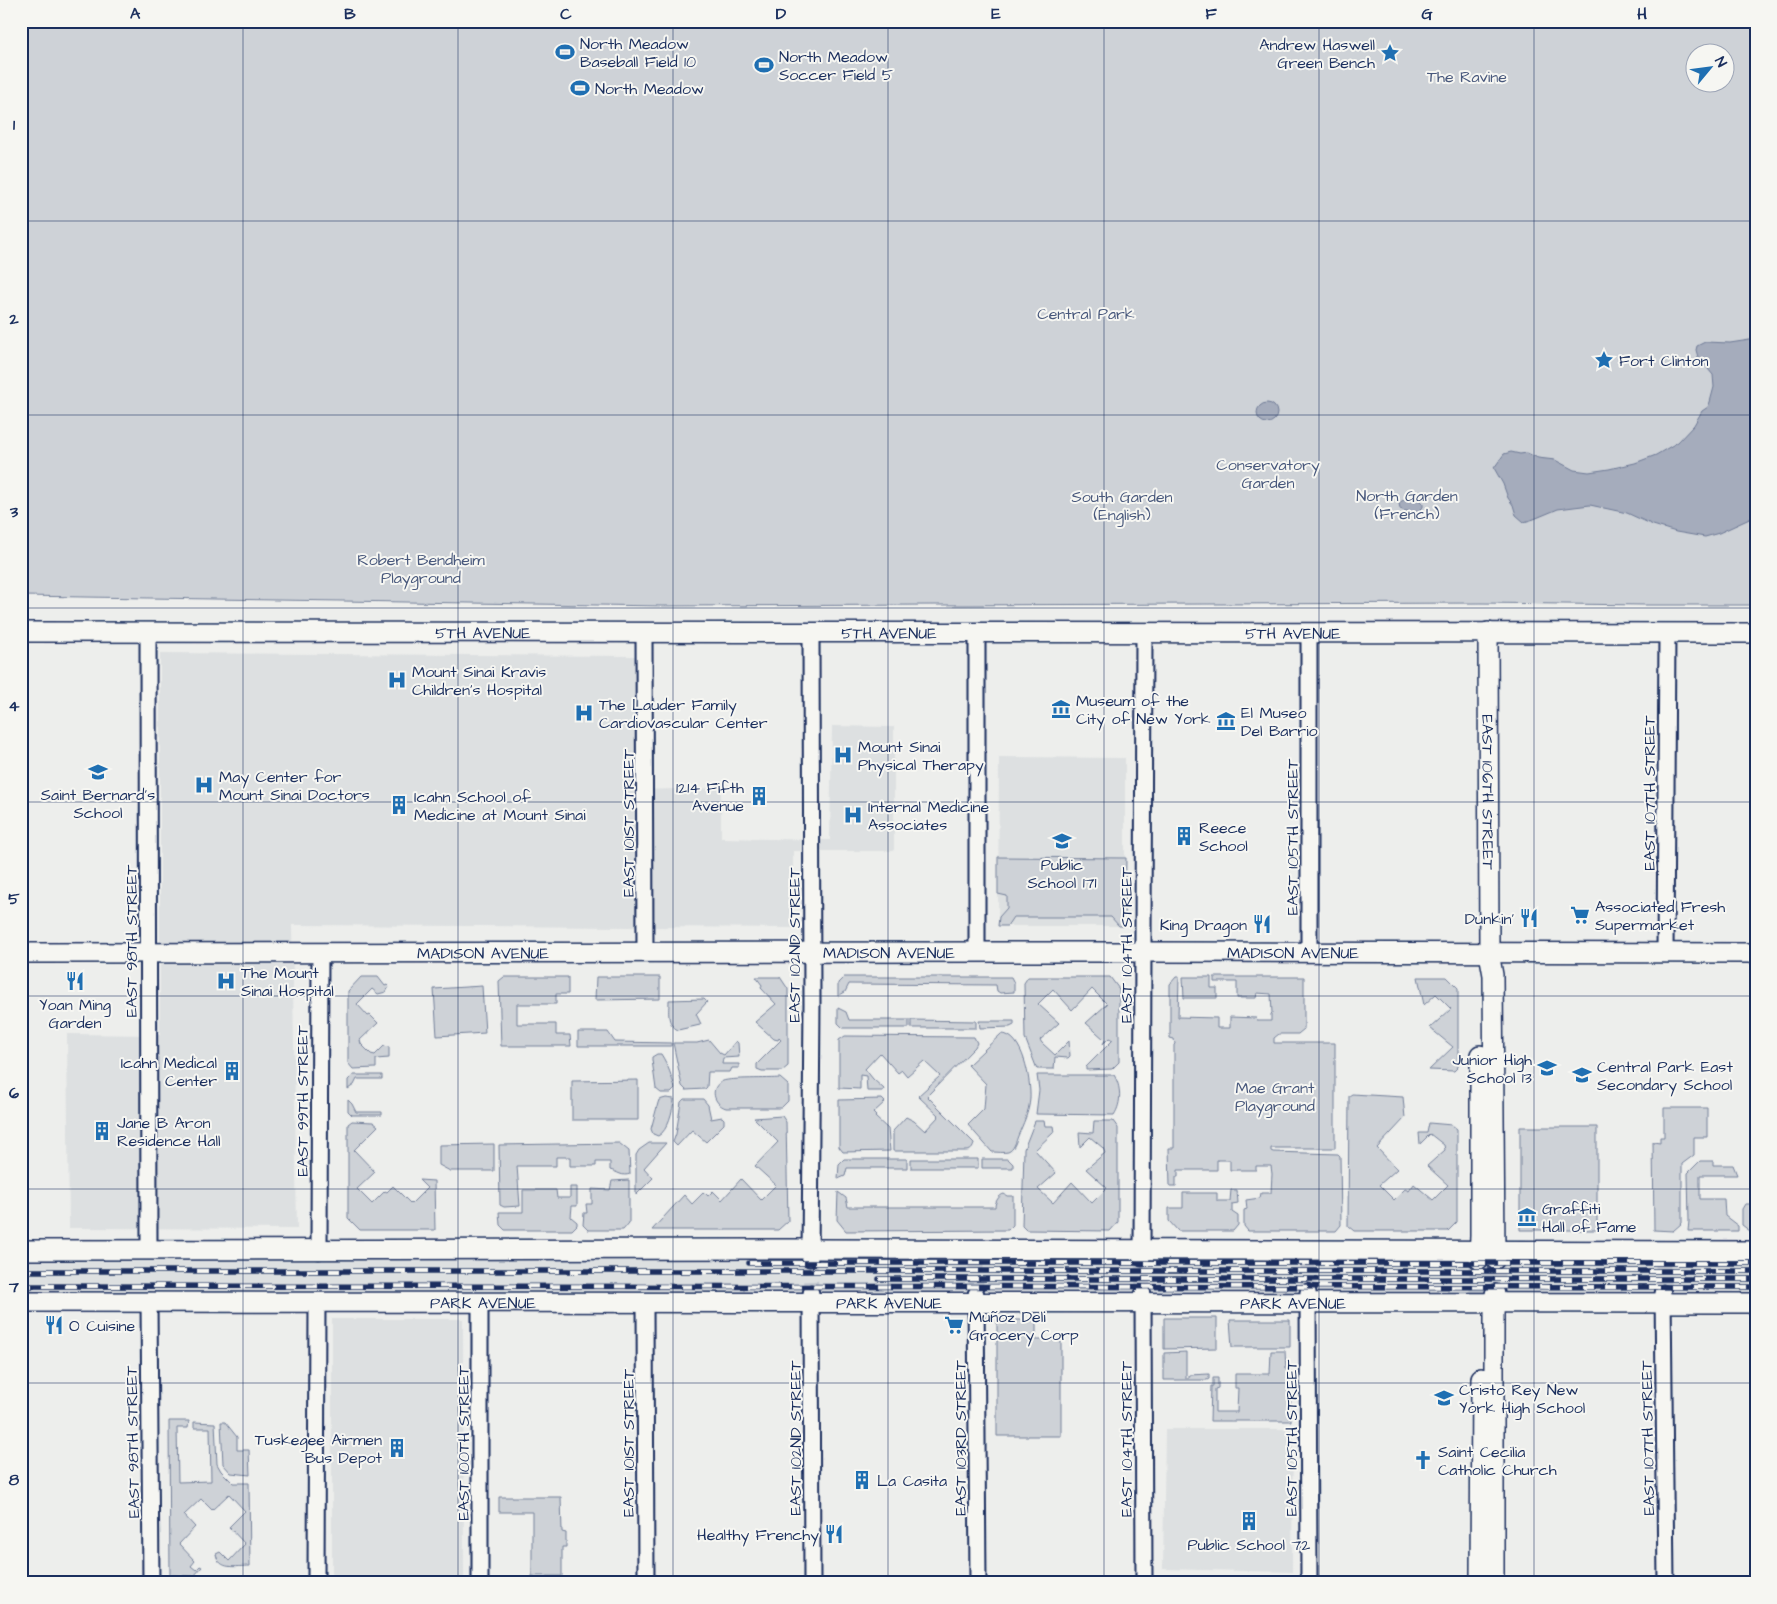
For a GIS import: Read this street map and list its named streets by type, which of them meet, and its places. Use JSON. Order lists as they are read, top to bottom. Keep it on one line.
{"streets":{"main road":["5TH AVENUE","EAST 106TH STREET","MADISON AVENUE","PARK AVENUE"],"street":["EAST 107TH STREET","EAST 101ST STREET","EAST 105TH STREET","EAST 98TH STREET","EAST 102ND STREET","EAST 104TH STREET","EAST 99TH STREET","EAST 103RD STREET","EAST 100TH STREET"]},"crossings":[["5TH AVENUE","EAST 106TH STREET"],["5TH AVENUE","EAST 107TH STREET"],["5TH AVENUE","EAST 101ST STREET"],["5TH AVENUE","EAST 105TH STREET"],["5TH AVENUE","EAST 98TH STREET"],["5TH AVENUE","EAST 102ND STREET"],["5TH AVENUE","EAST 104TH STREET"],["EAST 106TH STREET","MADISON AVENUE"],["EAST 107TH STREET","MADISON AVENUE"],["EAST 107TH STREET","PARK AVENUE"],["EAST 101ST STREET","MADISON AVENUE"],["EAST 101ST STREET","PARK AVENUE"],["EAST 105TH STREET","MADISON AVENUE"],["EAST 105TH STREET","PARK AVENUE"],["EAST 98TH STREET","MADISON AVENUE"],["EAST 98TH STREET","PARK AVENUE"],["EAST 102ND STREET","MADISON AVENUE"],["EAST 102ND STREET","PARK AVENUE"],["EAST 104TH STREET","MADISON AVENUE"],["EAST 104TH STREET","PARK AVENUE"],["MADISON AVENUE","EAST 99TH STREET"],["PARK AVENUE","EAST 103RD STREET"],["PARK AVENUE","EAST 100TH STREET"]],"parks":["The Ravine","Central Park","Conservatory Garden","North Garden (French)","South Garden (English)","Robert Bendheim Playground","Mae Grant Playground"],"places":{"sports":["North Meadow Baseball Field 10","North Meadow Soccer Field 5","North Meadow"],"place":["Andrew Haswell Green Bench","Fort Clinton"],"hospital":["Mount Sinai Kravis Children's Hospital","The Lauder Family Cardiovascular Center","Mount Sinai Physical Therapy","May Center for Mount Sinai Doctors","Internal Medicine Associates","The Mount Sinai Hospital"],"museum":["Museum of the City of New York","El Museo Del Barrio","Graffiti Hall of Fame"],"school or university":["Saint Bernard's School","Public School 171","Junior High School 13","Central Park East Secondary School","Cristo Rey New York High School"],"building":["1214 Fifth Avenue","Icahn School of Medicine at Mount Sinai","Reece School","Icahn Medical Center","Jane B Aron Residence Hall","Tuskegee Airmen Bus Depot","La Casita","Public School 72"],"supermarket":["Associated Fresh Supermarket","Muñoz Deli Grocery Corp"],"restaurant":["Dunkin'","King Dragon","Yoan Ming Garden","O Cuisine","Healthy Frenchy"],"church":["Saint Cecilia Catholic Church"]},"north":"top right","grid":{"columns":["A","B","C","D","E","F","G","H"],"rows":["1","2","3","4","5","6","7","8"]}}
